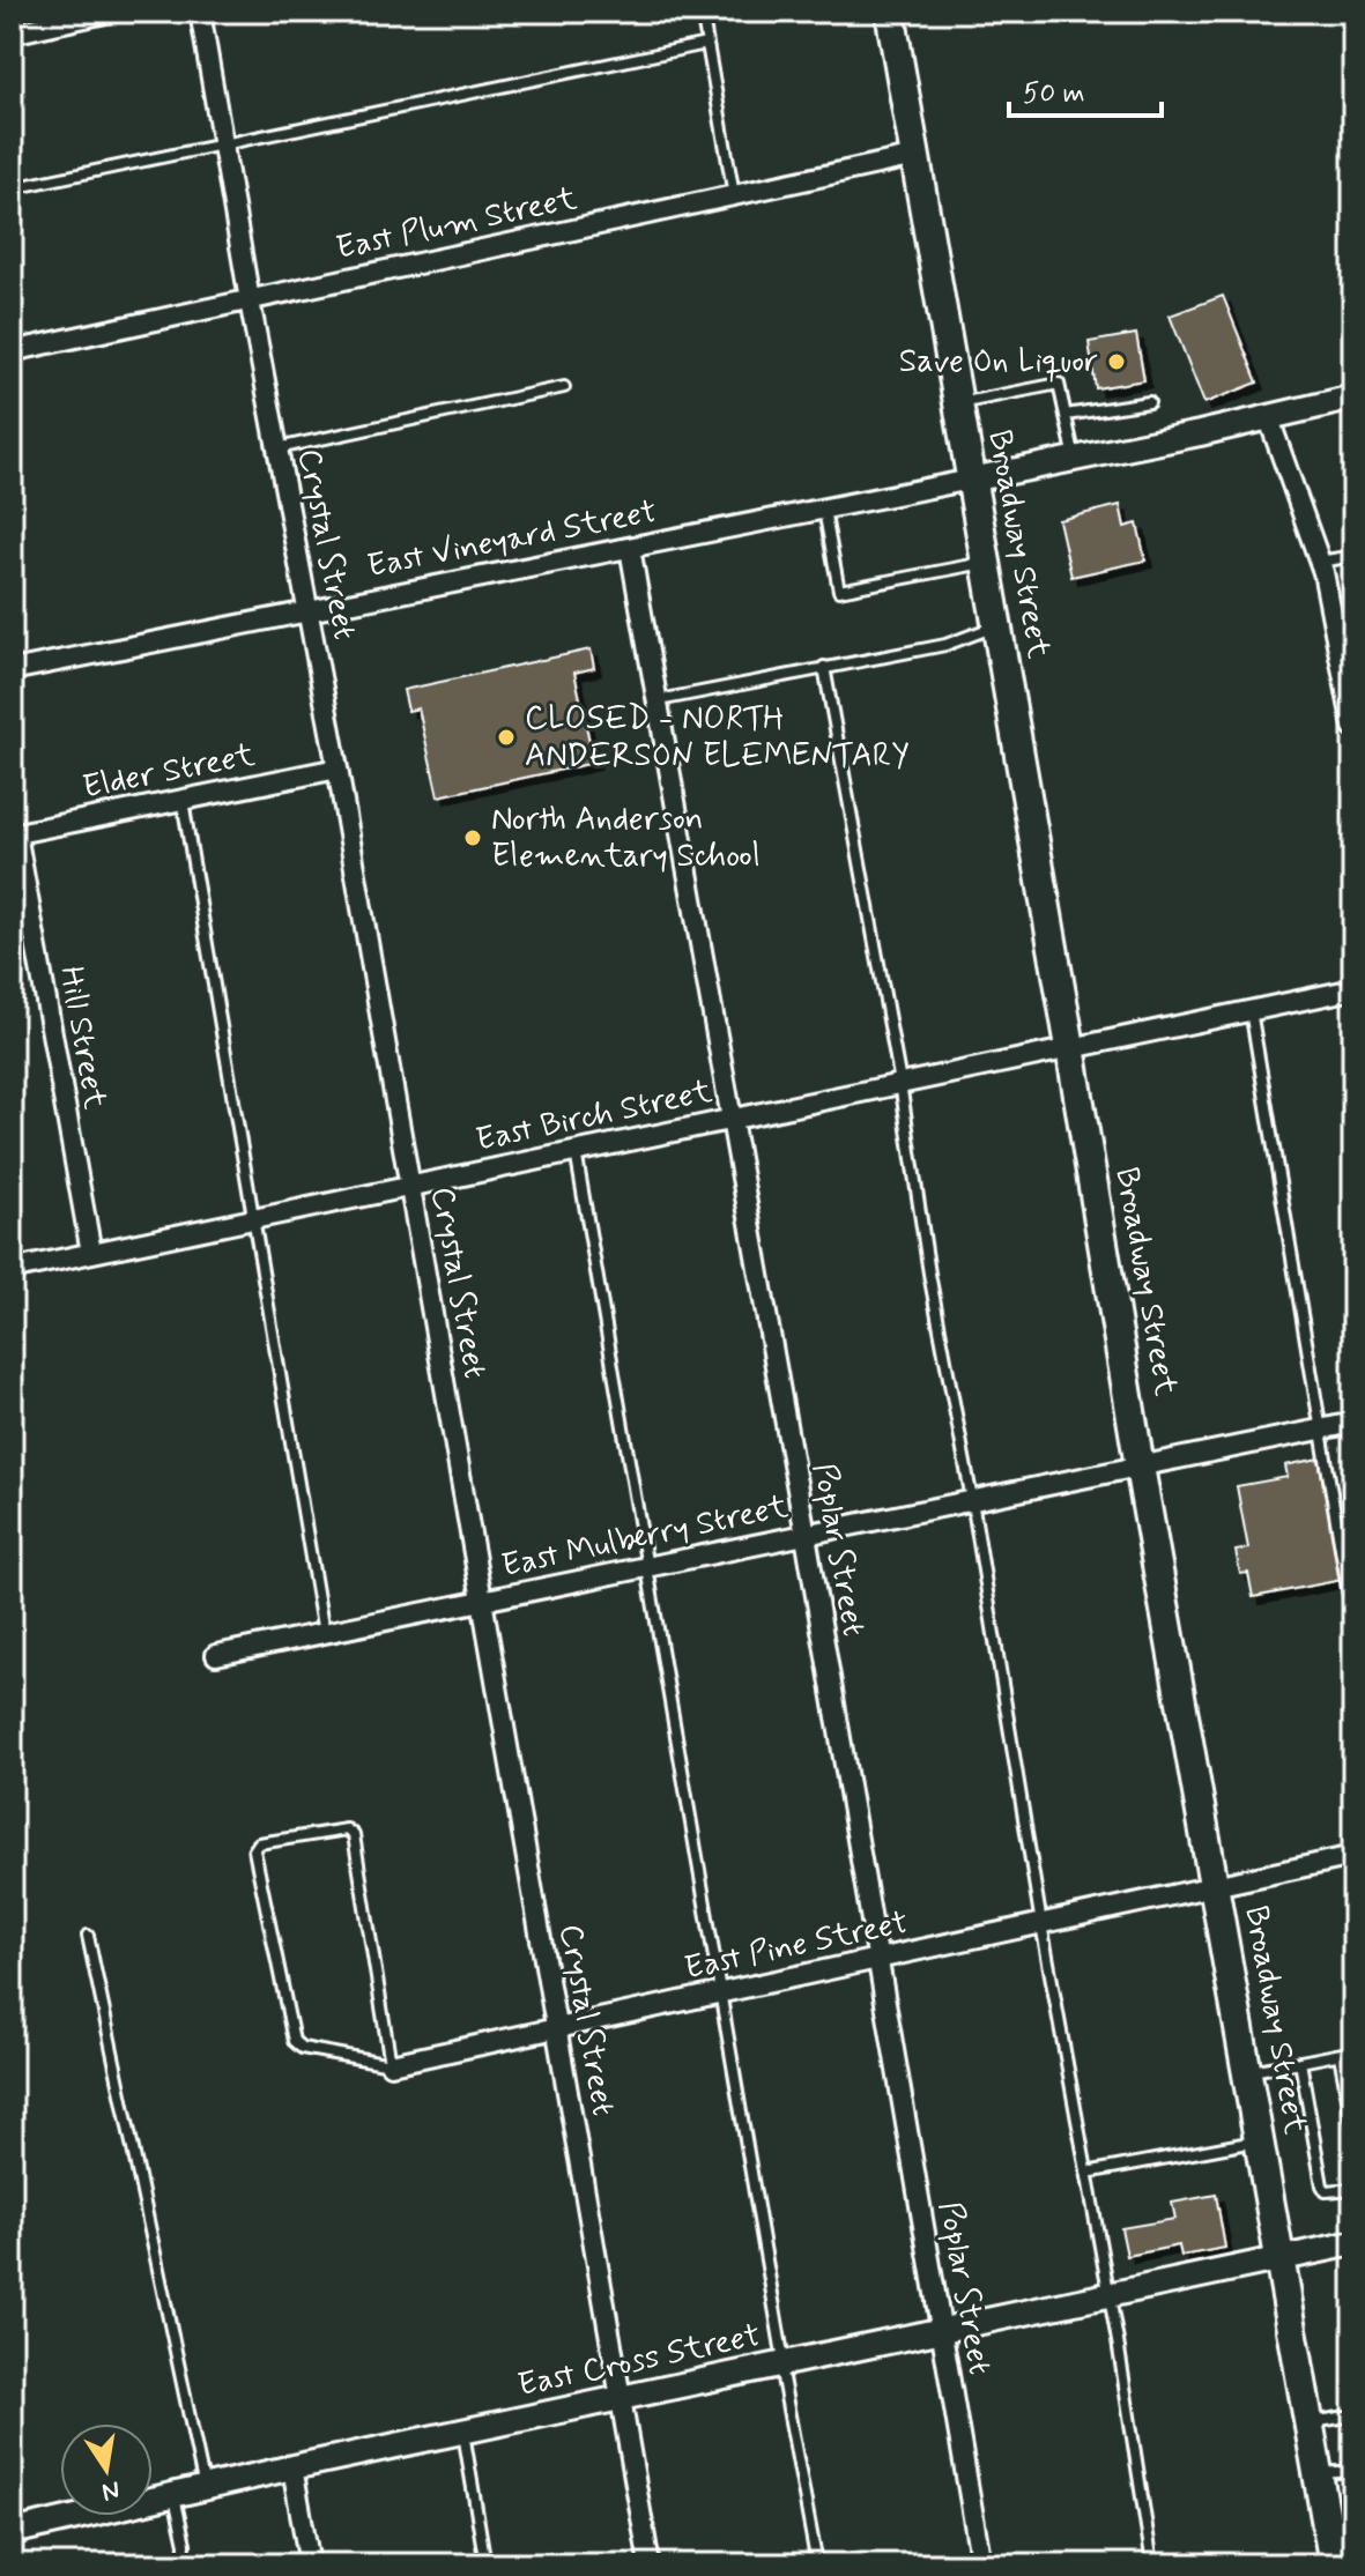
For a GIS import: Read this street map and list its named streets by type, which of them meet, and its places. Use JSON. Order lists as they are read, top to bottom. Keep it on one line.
{"streets":{"main road":["Broadway Street"],"street":["East Plum Street","East Vineyard Street","Crystal Street","Elder Street","Hill Street","East Birch Street","East Mulberry Street","Poplar Street","East Pine Street","East Cross Street"]},"crossings":[["East Plum Street","Crystal Street"],["East Plum Street","Broadway Street"],["East Vineyard Street","Crystal Street"],["East Vineyard Street","Broadway Street"],["East Vineyard Street","Poplar Street"],["Crystal Street","Elder Street"],["Crystal Street","East Birch Street"],["Crystal Street","East Mulberry Street"],["Crystal Street","East Pine Street"],["Crystal Street","East Cross Street"],["Broadway Street","East Birch Street"],["Broadway Street","East Mulberry Street"],["Broadway Street","East Pine Street"],["Broadway Street","East Cross Street"],["Elder Street","Hill Street"],["Hill Street","East Birch Street"],["East Birch Street","Poplar Street"],["East Mulberry Street","Poplar Street"],["Poplar Street","East Pine Street"],["Poplar Street","East Cross Street"]],"places":["Save On Liquor","CLOSED - NORTH ANDERSON ELEMENTARY","North Anderson Elementary School"],"scale_bar":"50 m","north":"bottom"}
